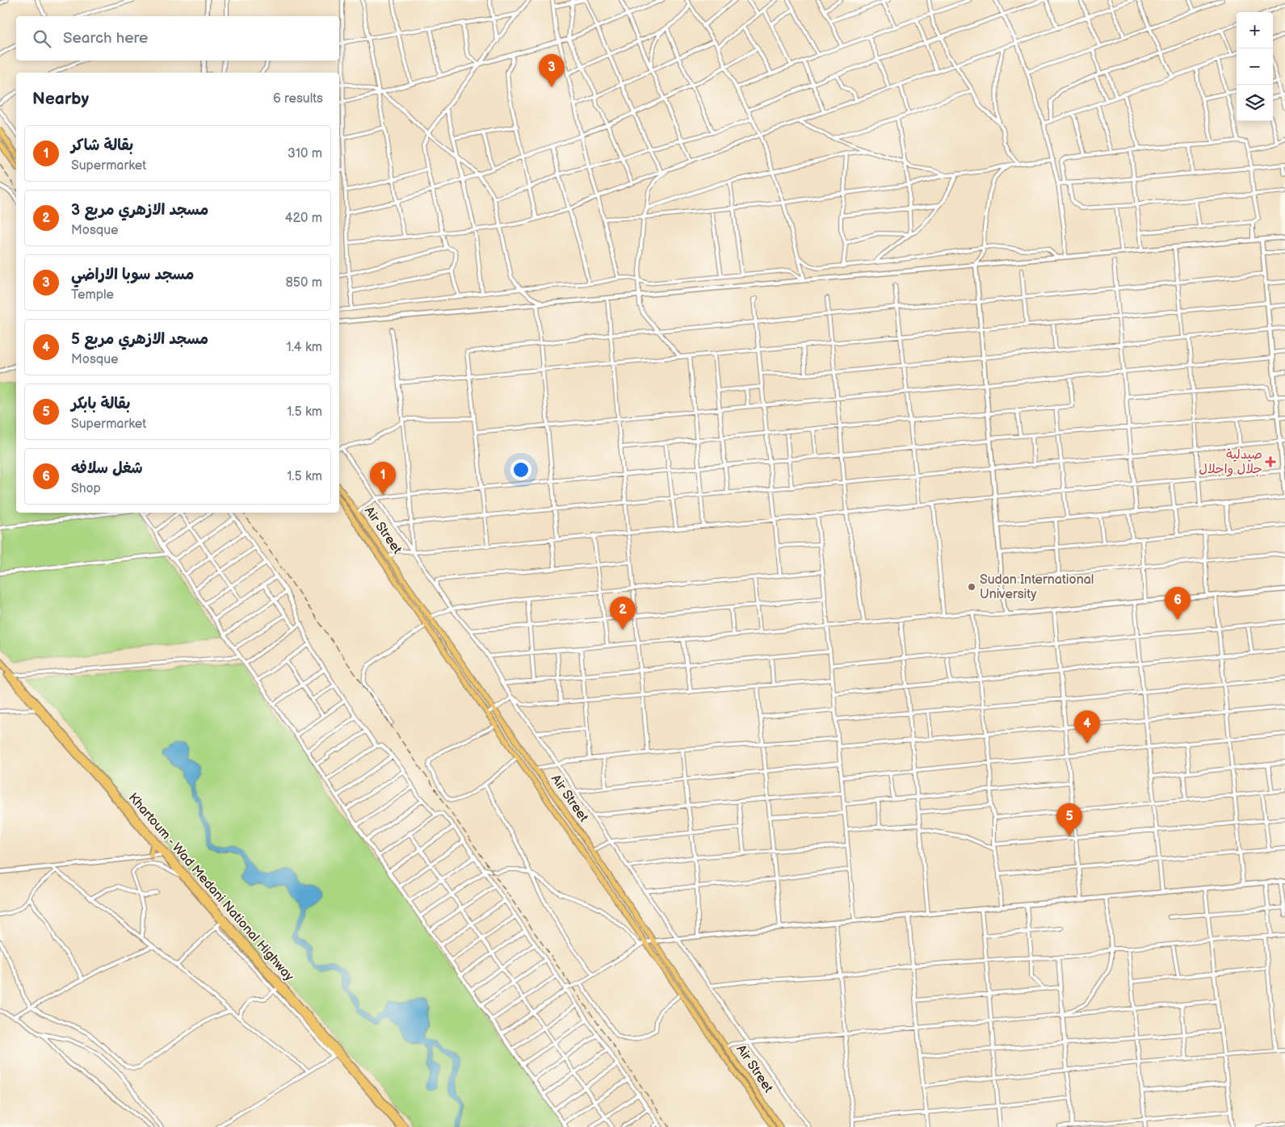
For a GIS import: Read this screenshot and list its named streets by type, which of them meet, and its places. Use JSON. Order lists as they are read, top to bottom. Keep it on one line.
{"streets":{"highway":["Khartoum - Wad Medani National Highway"],"main road":["Air Street"]},"places":{"health":["صيدلية جلال واجلال"],"other":["Sudan International University"]},"page":{"map_buttons":["+","−"],"search":"Search here","pins":["3","1","6","2","4","5"],"heading":["Nearby","6 results"],"list":[{"mark":"1","name":"بقالة شاكر","note":"Supermarket","value":"310 m"},{"mark":"2","name":"مسجد الازهري مربع 3","note":"Mosque","value":"420 m"},{"mark":"3","name":"مسجد سوبا الاراضي","note":"Temple","value":"850 m"},{"mark":"4","name":"مسجد الازهري مربع 5","note":"Mosque","value":"1.4 km"},{"mark":"5","name":"بقالة بابكر","note":"Supermarket","value":"1.5 km"},{"mark":"6","name":"شغل سلافه","note":"Shop","value":"1.5 km"}]}}
